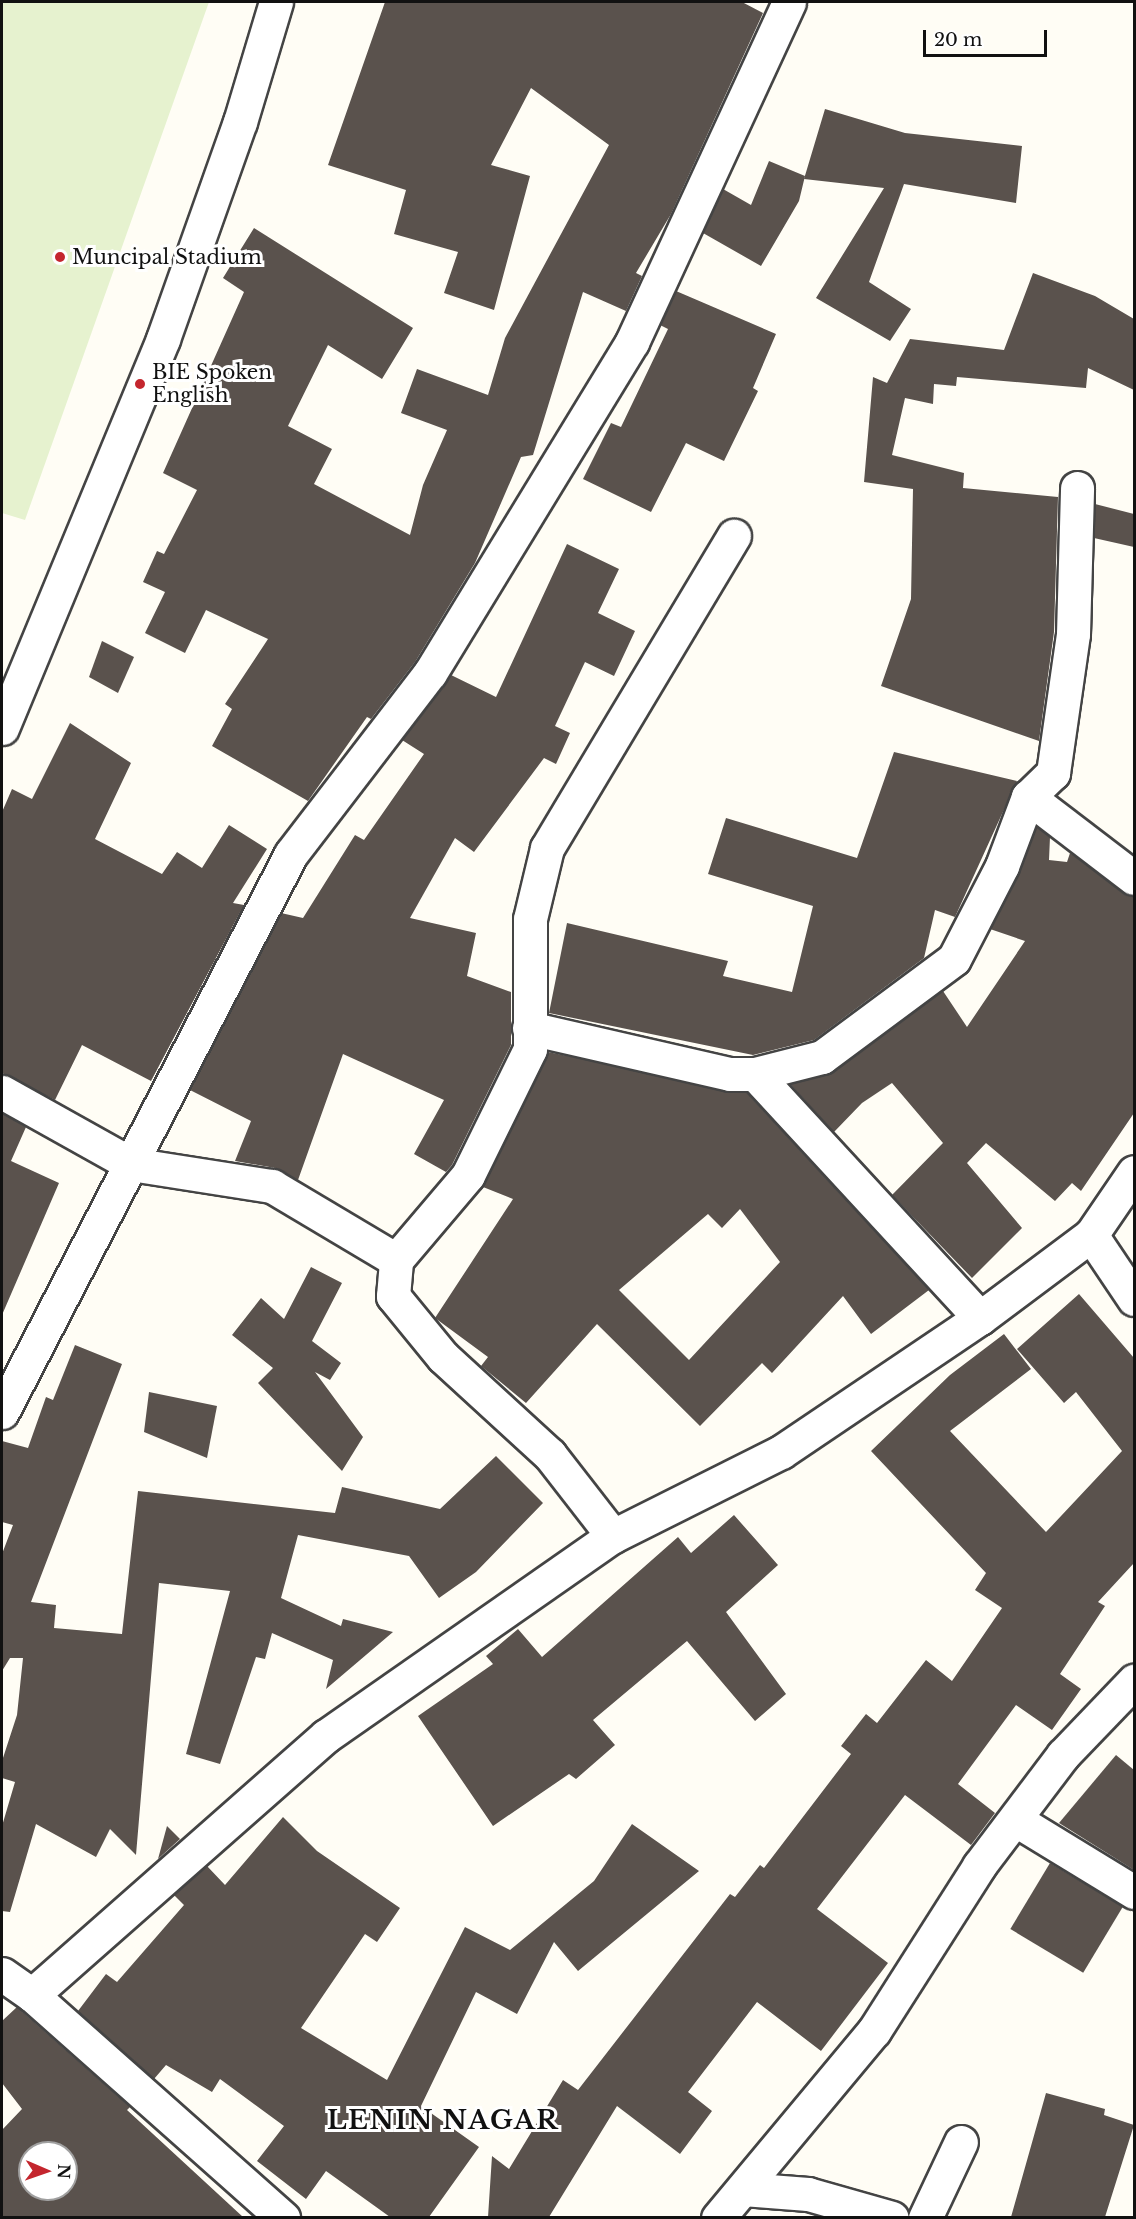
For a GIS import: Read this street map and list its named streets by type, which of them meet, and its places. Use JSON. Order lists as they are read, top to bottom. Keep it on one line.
{"districts":["LENIN NAGAR"],"places":["Muncipal Stadium","BIE Spoken English"],"scale_bar":"20 m","north":"right"}
